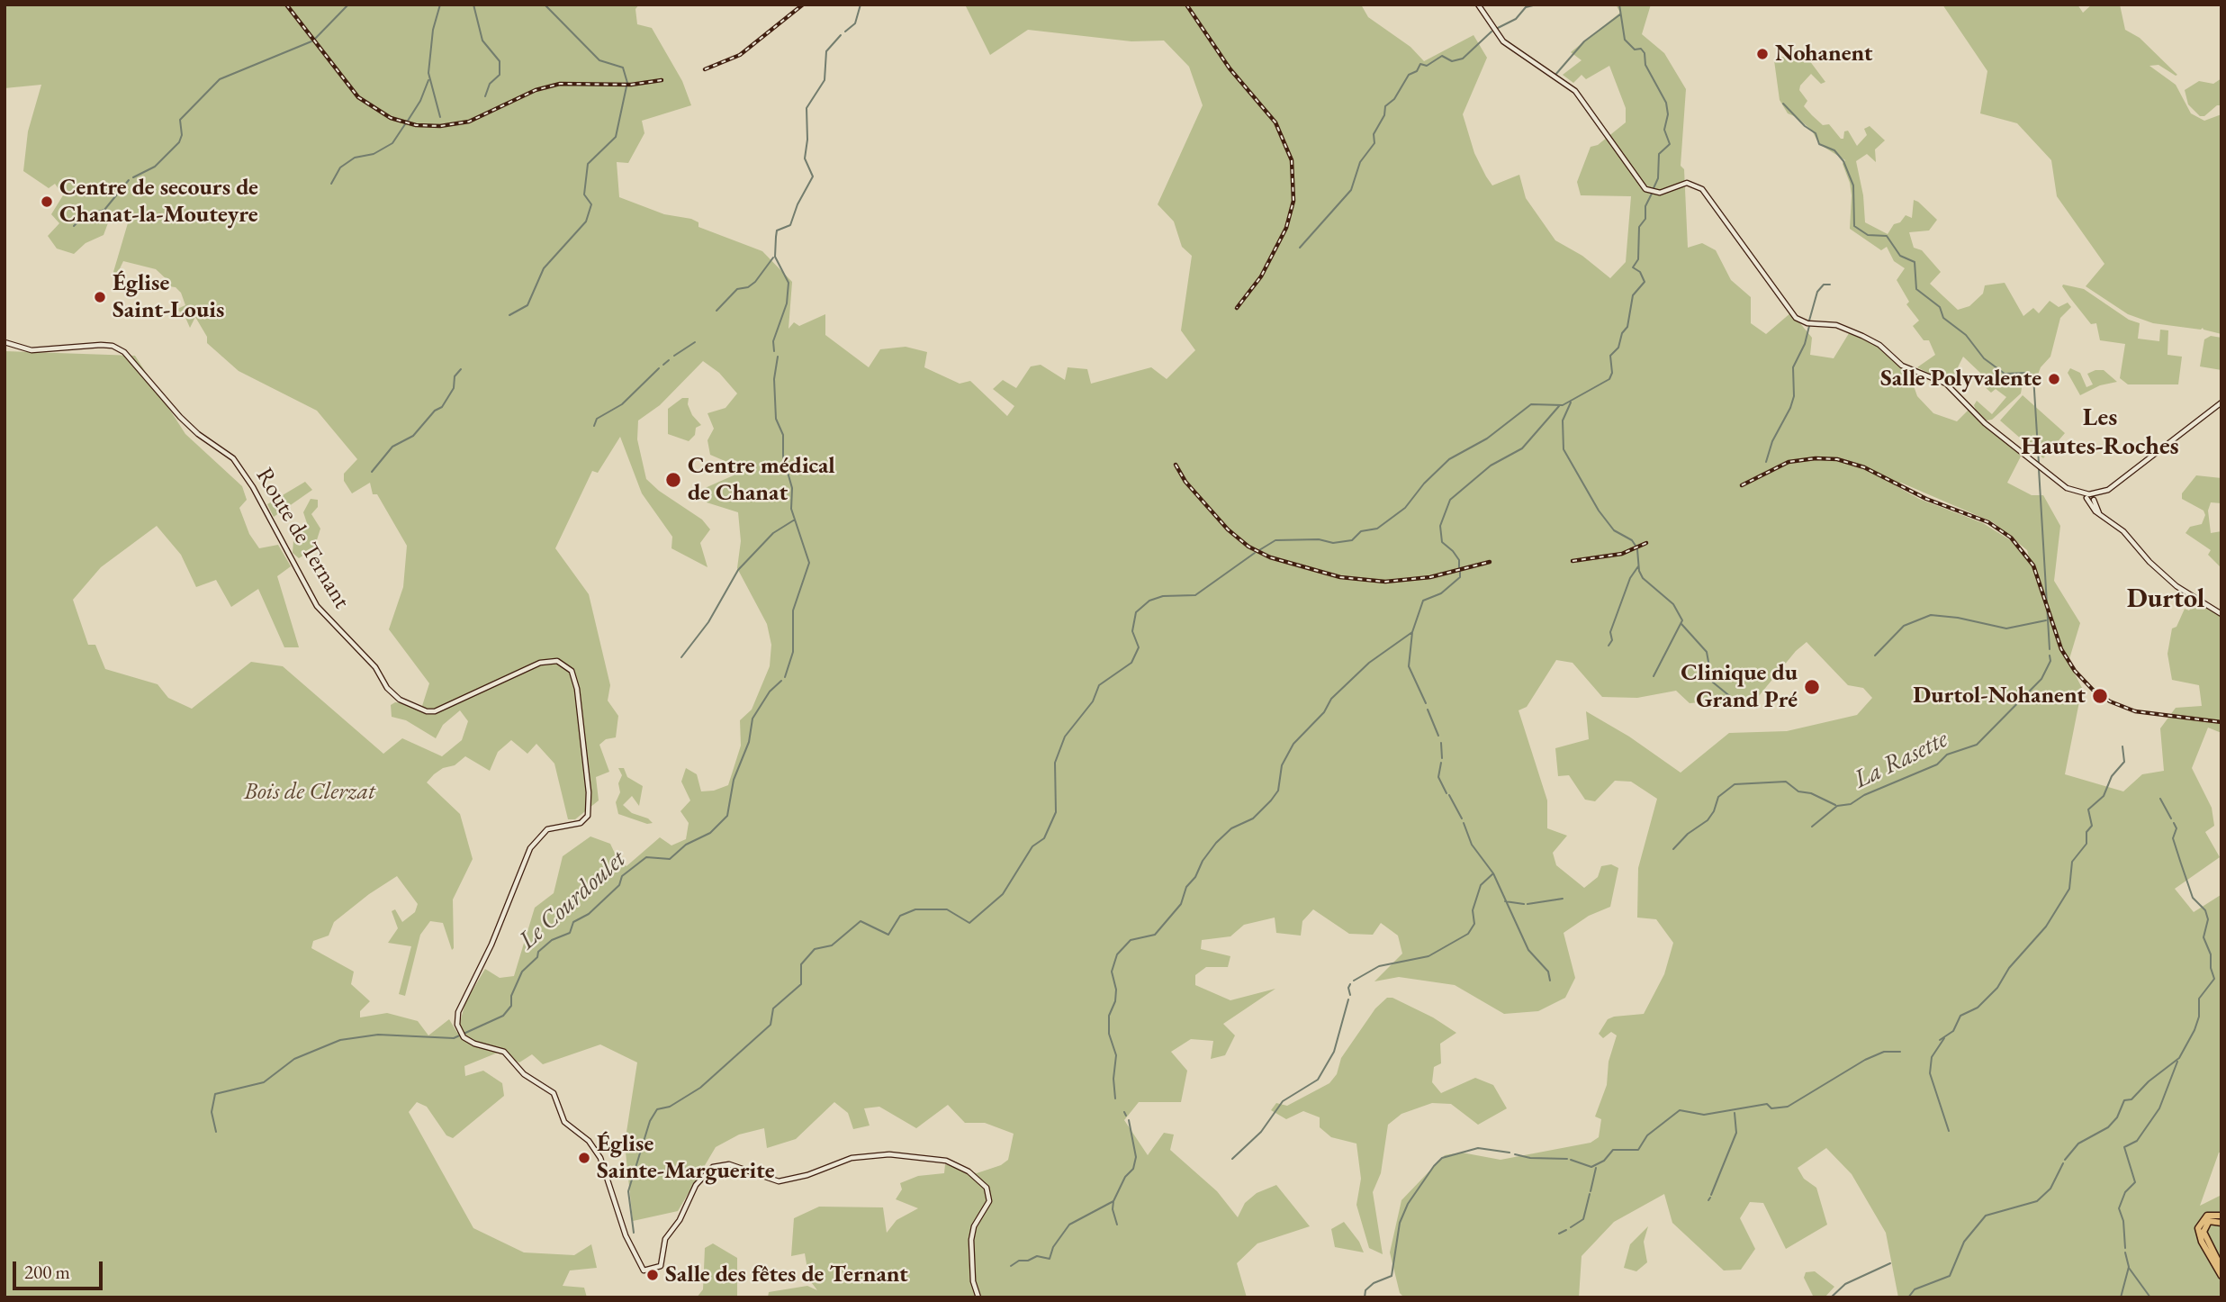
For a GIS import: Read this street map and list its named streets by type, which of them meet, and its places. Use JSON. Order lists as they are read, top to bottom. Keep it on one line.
{"streets":{"main road":["Route de Ternant"]},"districts":["Les Hautes-Roches","Durtol"],"water":["La Rasette","Le Courdoulet"],"parks":["Bois de Clerzat"],"places":["Nohanent","Centre de secours de Chanat-la-Mouteyre","Église Saint-Louis","Salle Polyvalente","Centre médical de Chanat","Clinique du Grand Pré","Durtol-Nohanent","Église Sainte-Marguerite","Salle des fêtes de Ternant"],"scale_bar":"200 m"}
